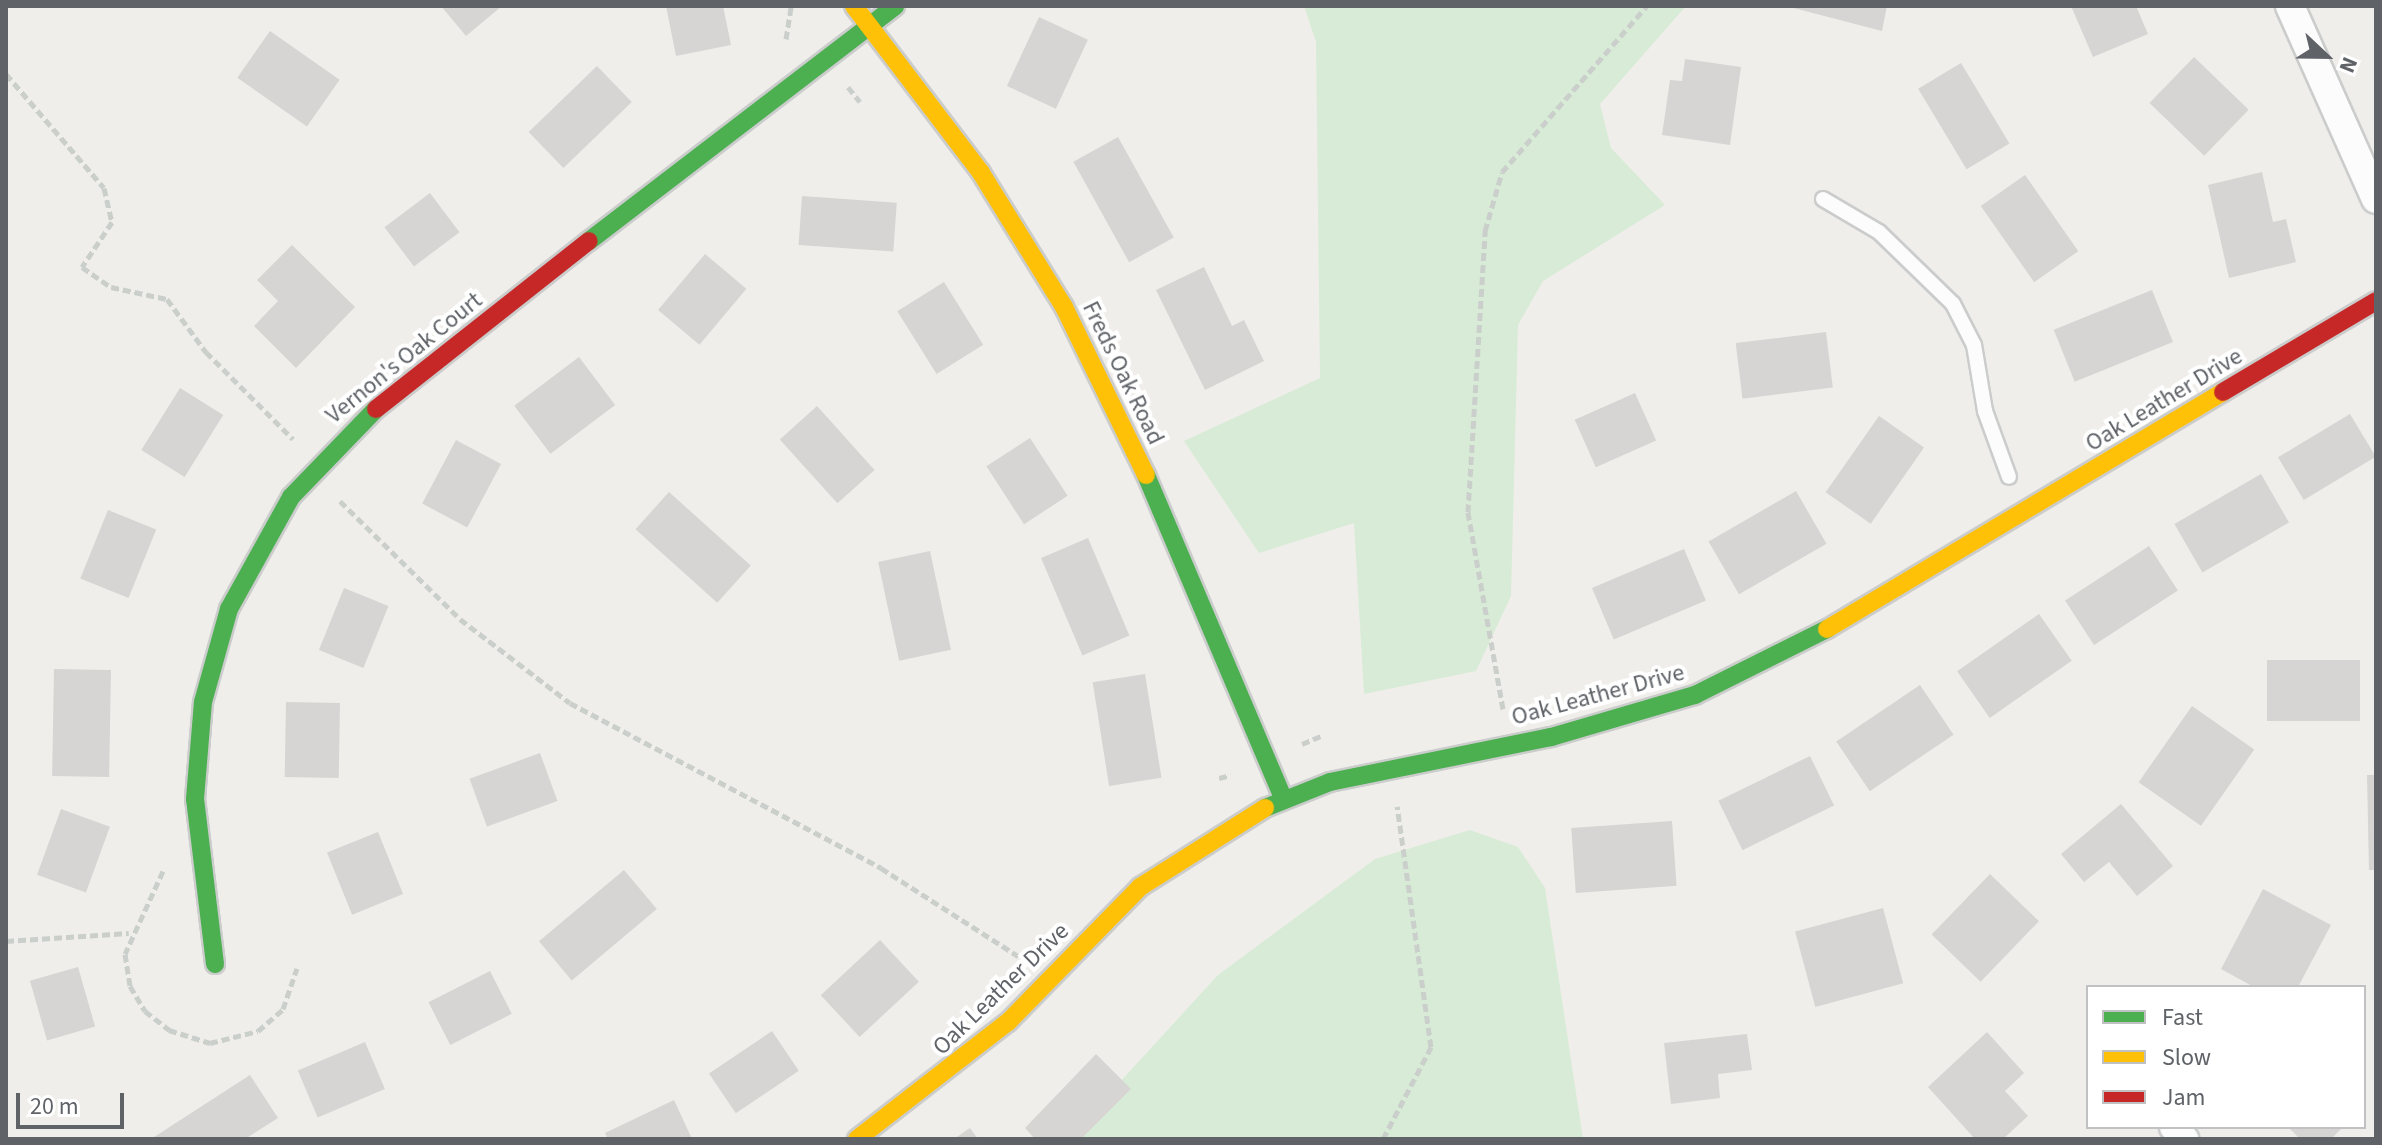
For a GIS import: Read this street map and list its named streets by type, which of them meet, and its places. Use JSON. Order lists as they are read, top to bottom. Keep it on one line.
{"streets":{"street":["Vernon's Oak Court","Freds Oak Road","Oak Leather Drive"]},"crossings":[["Vernon's Oak Court","Freds Oak Road"],["Freds Oak Road","Oak Leather Drive"]],"legend":["Fast","Slow","Jam"],"scale_bar":"20 m","north":"right"}
